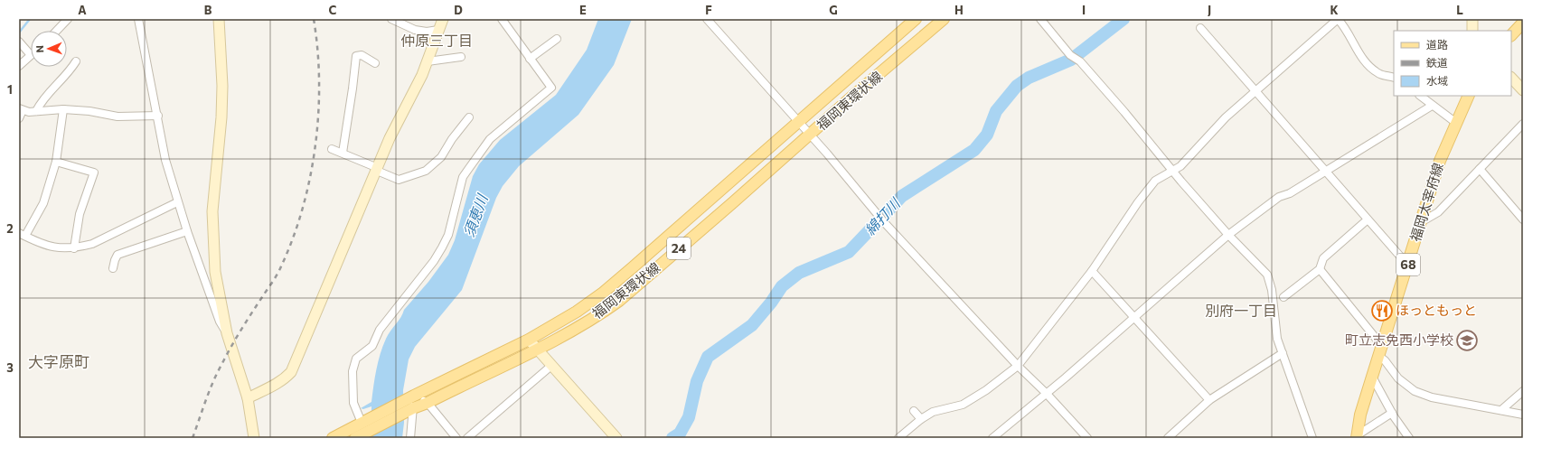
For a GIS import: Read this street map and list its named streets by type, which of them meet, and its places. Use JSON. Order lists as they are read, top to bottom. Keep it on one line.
{"streets":{"main road":["福岡東環状線","福岡太宰府線","24","68"]},"districts":["仲原三丁目","別府一丁目","大字原町"],"water":["須恵川","綿打川"],"places":{"restaurant":["ほっともっと"],"school or university":["町立志免西小学校"]},"legend":["道路","鉄道","水域"],"north":"left","grid":{"columns":["A","B","C","D","E","F","G","H","I","J","K","L"],"rows":["1","2","3"]}}
